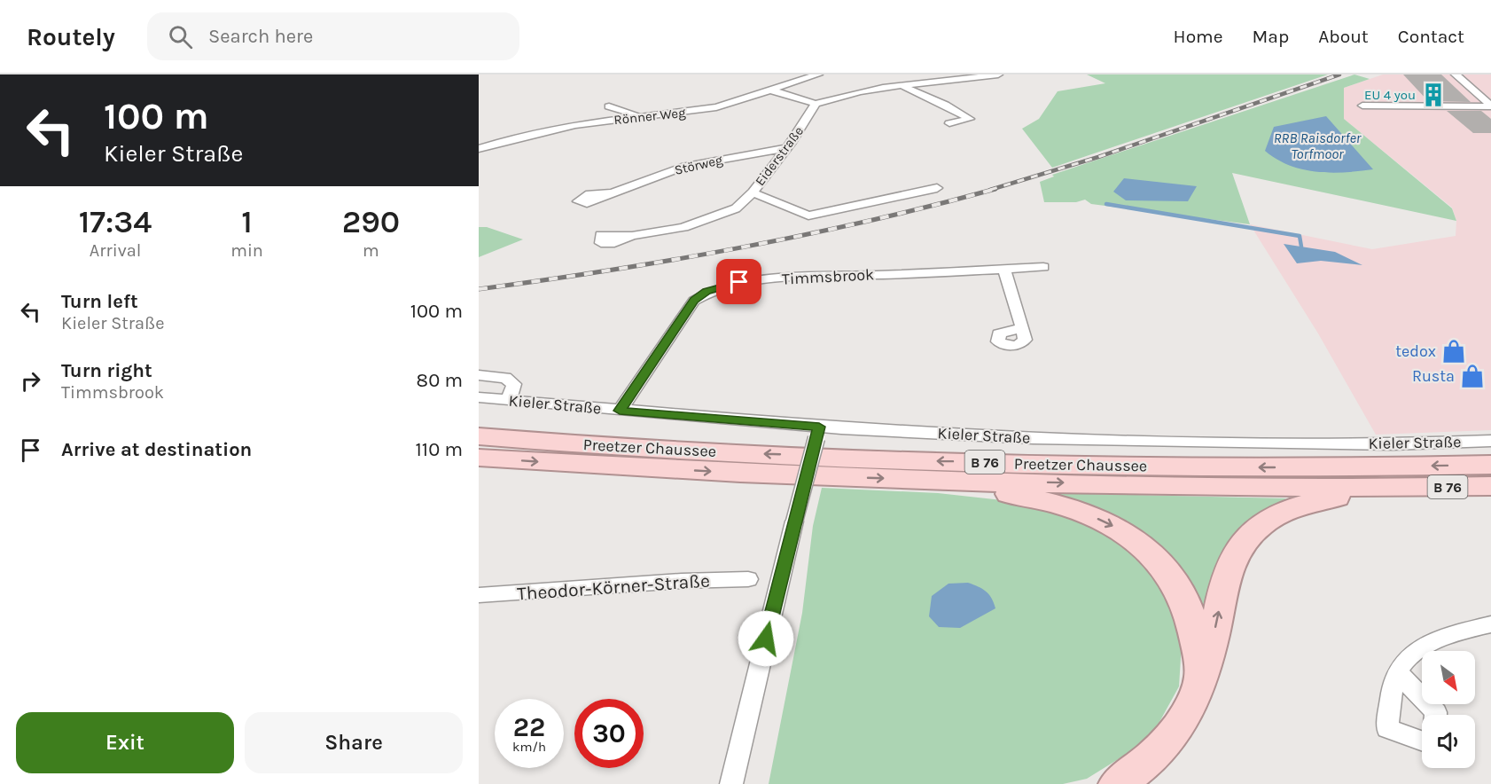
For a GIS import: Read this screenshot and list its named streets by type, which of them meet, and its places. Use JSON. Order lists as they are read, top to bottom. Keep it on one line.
{"streets":{"highway":["Preetzer Chaussee","B 76"],"street":["Rönner Weg","Eiderstraße","Störweg","Timmsbrook","Kieler Straße","Theodor-Körner-Straße"]},"crossings":[["Eiderstraße","Störweg"],["Timmsbrook","Kieler Straße"],["Preetzer Chaussee","B 76"]],"water":["RRB Raisdorfer Torfmoor"],"places":{"building":["EU 4 you"],"shop":["tedox","Rusta"]},"north":"bottom right","page":{"header":"Routely","search":"Search here","nav":["Home","Map","About","Contact"],"turn":["100 m","Kieler Straße"],"eta":["17:34","Arrival","1","min","290","m"],"list":[{"name":"Turn left","note":"Kieler Straße","value":"100 m"},{"name":"Turn right","note":"Timmsbrook","value":"80 m"},{"name":"Arrive at destination","value":"110 m"}],"speed":"22 km/h","limit":"30","buttons":["Exit","Share"]}}
